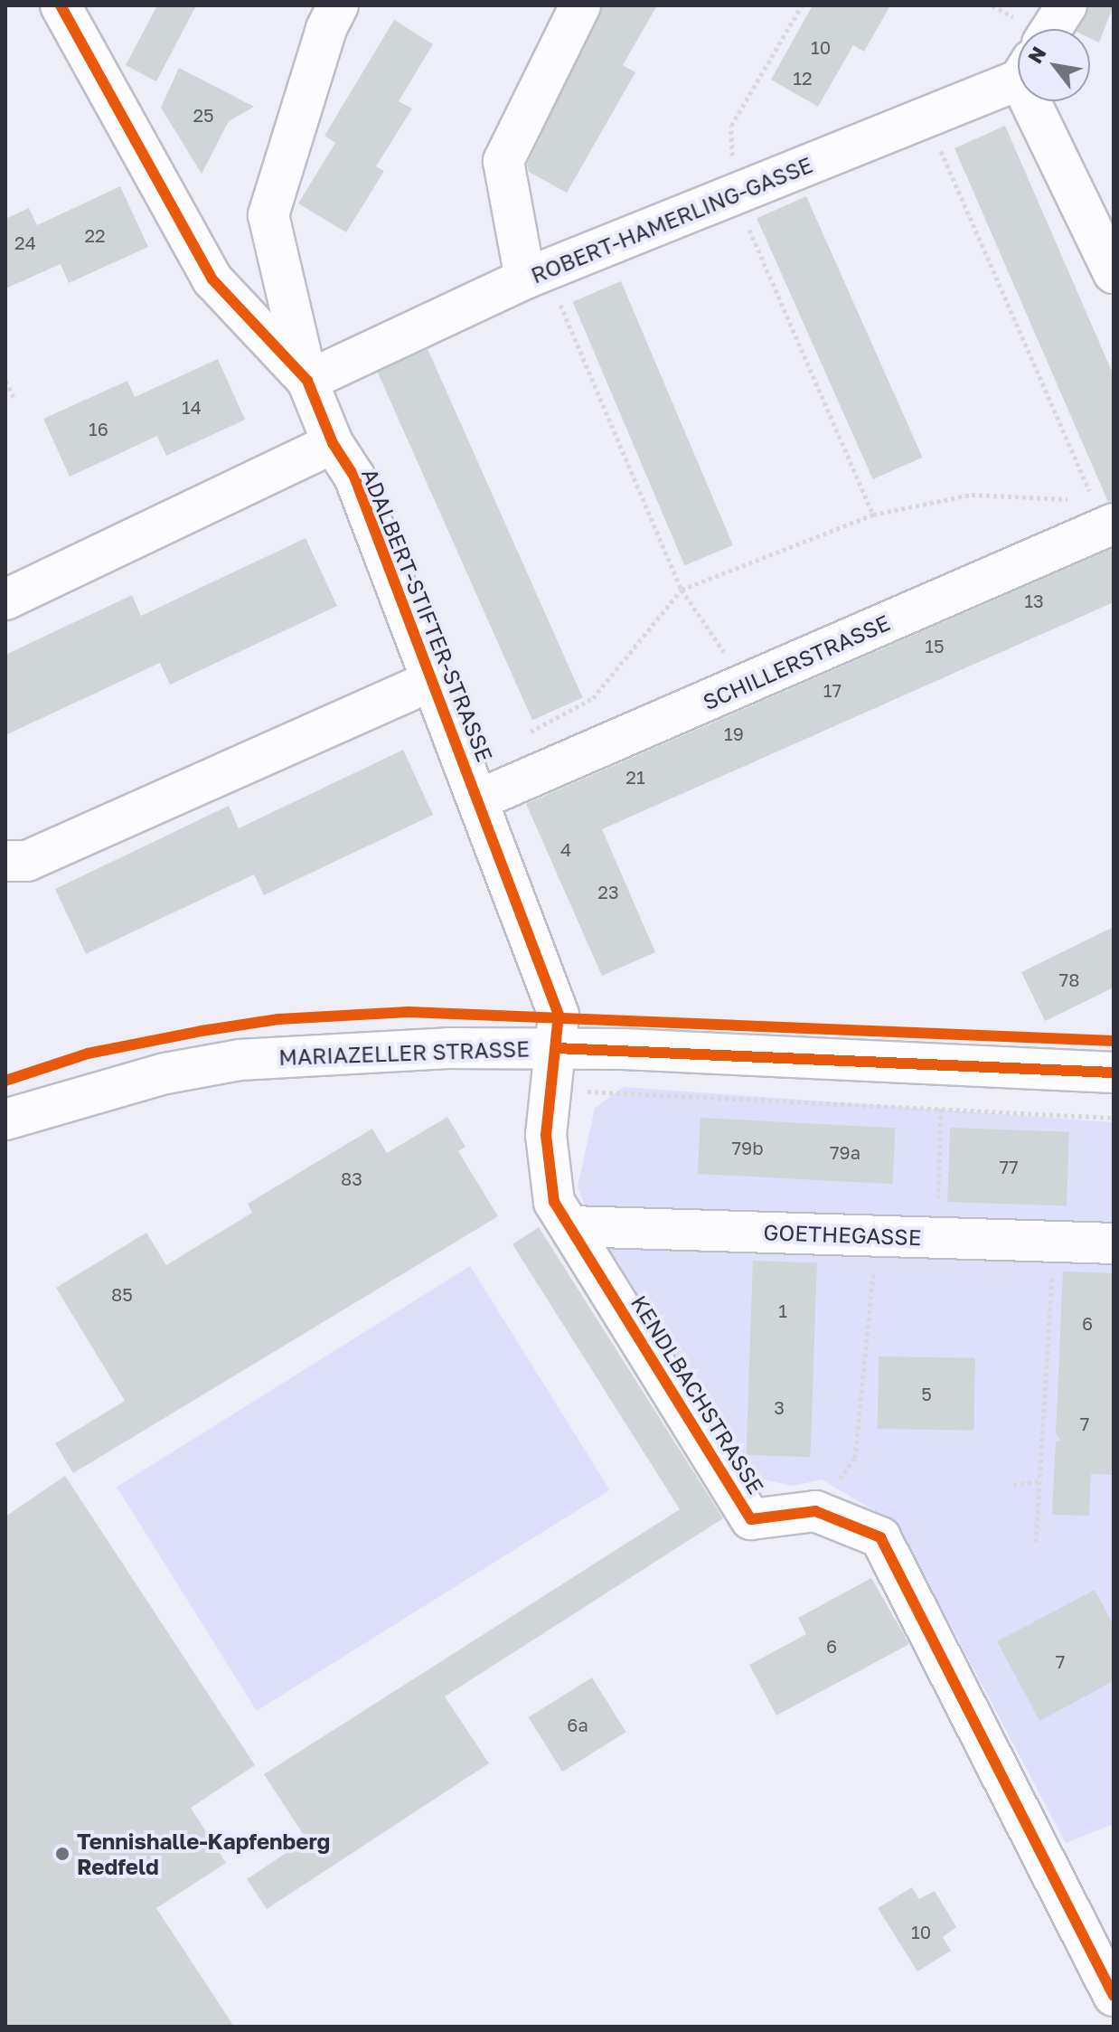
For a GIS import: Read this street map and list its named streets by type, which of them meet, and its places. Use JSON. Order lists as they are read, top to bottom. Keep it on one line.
{"streets":{"street":["ROBERT-HAMERLING-GASSE","ADALBERT-STIFTER-STRASSE","SCHILLERSTRASSE","MARIAZELLER STRASSE","GOETHEGASSE","KENDLBACHSTRASSE"]},"crossings":[["ROBERT-HAMERLING-GASSE","ADALBERT-STIFTER-STRASSE"],["ADALBERT-STIFTER-STRASSE","SCHILLERSTRASSE"],["ADALBERT-STIFTER-STRASSE","MARIAZELLER STRASSE"],["ADALBERT-STIFTER-STRASSE","KENDLBACHSTRASSE"],["MARIAZELLER STRASSE","KENDLBACHSTRASSE"],["GOETHEGASSE","KENDLBACHSTRASSE"]],"places":["Tennishalle-Kapfenberg Redfeld"],"house_numbers":["10","12","25","22","24","14","16","13","15","17","19","21","4","23","78","79b","79a","77","83","85","1","6","5","3","7","6","7","6a","10"],"north":"top left"}
